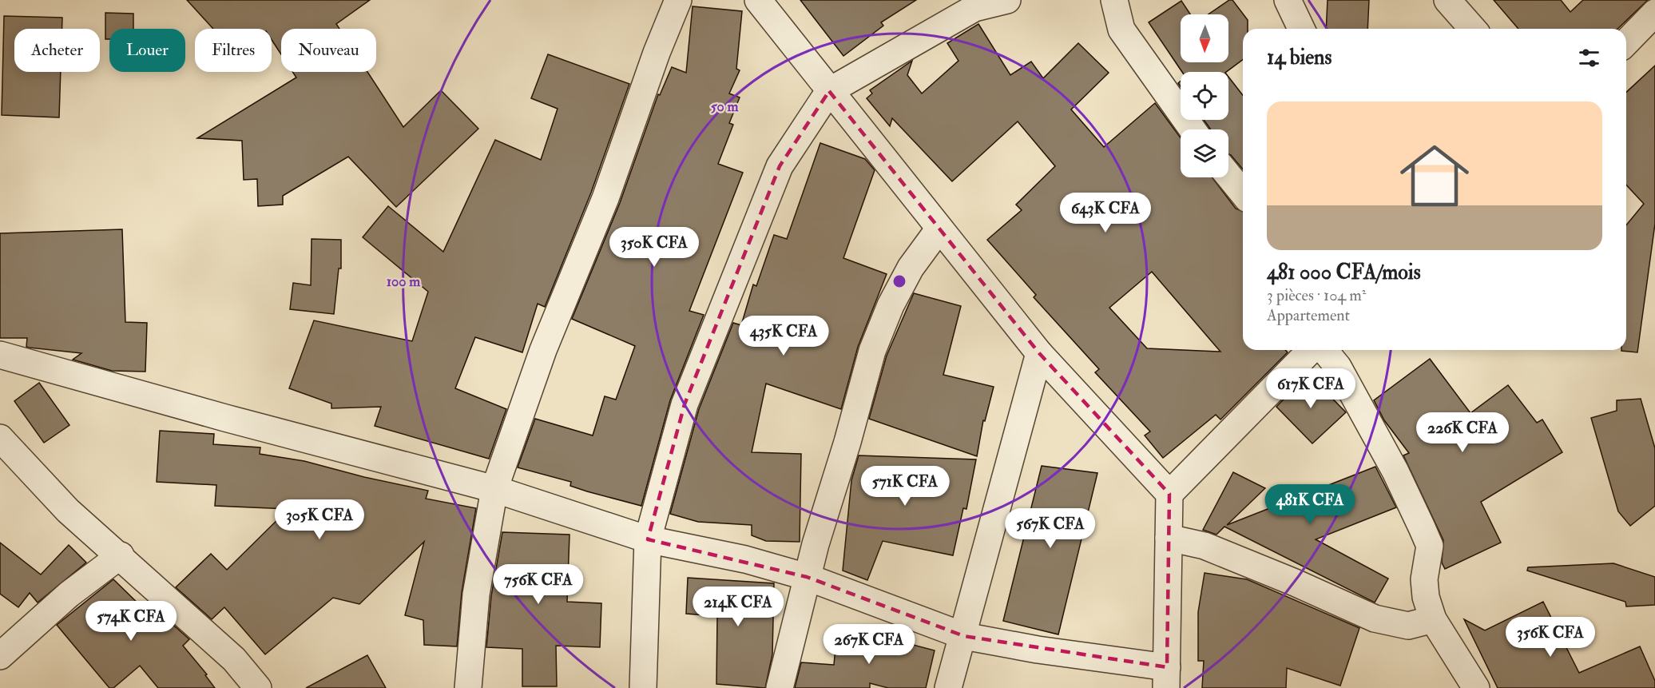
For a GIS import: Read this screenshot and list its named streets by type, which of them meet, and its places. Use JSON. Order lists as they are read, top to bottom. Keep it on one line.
{"north":"bottom","page":{"chip":["Acheter","Louer","Filtres","Nouveau"],"heading":"14 biens","list":[{"name":"481 000 CFA/mois","note":"3 pièces · 104 m² · Appartement"}],"price":["643K CFA","350K CFA","435K CFA","617K CFA","226K CFA","571K CFA","481K CFA","305K CFA","567K CFA","756K CFA","214K CFA","574K CFA","356K CFA","267K CFA"]},"rings":["50 m","100 m"]}
